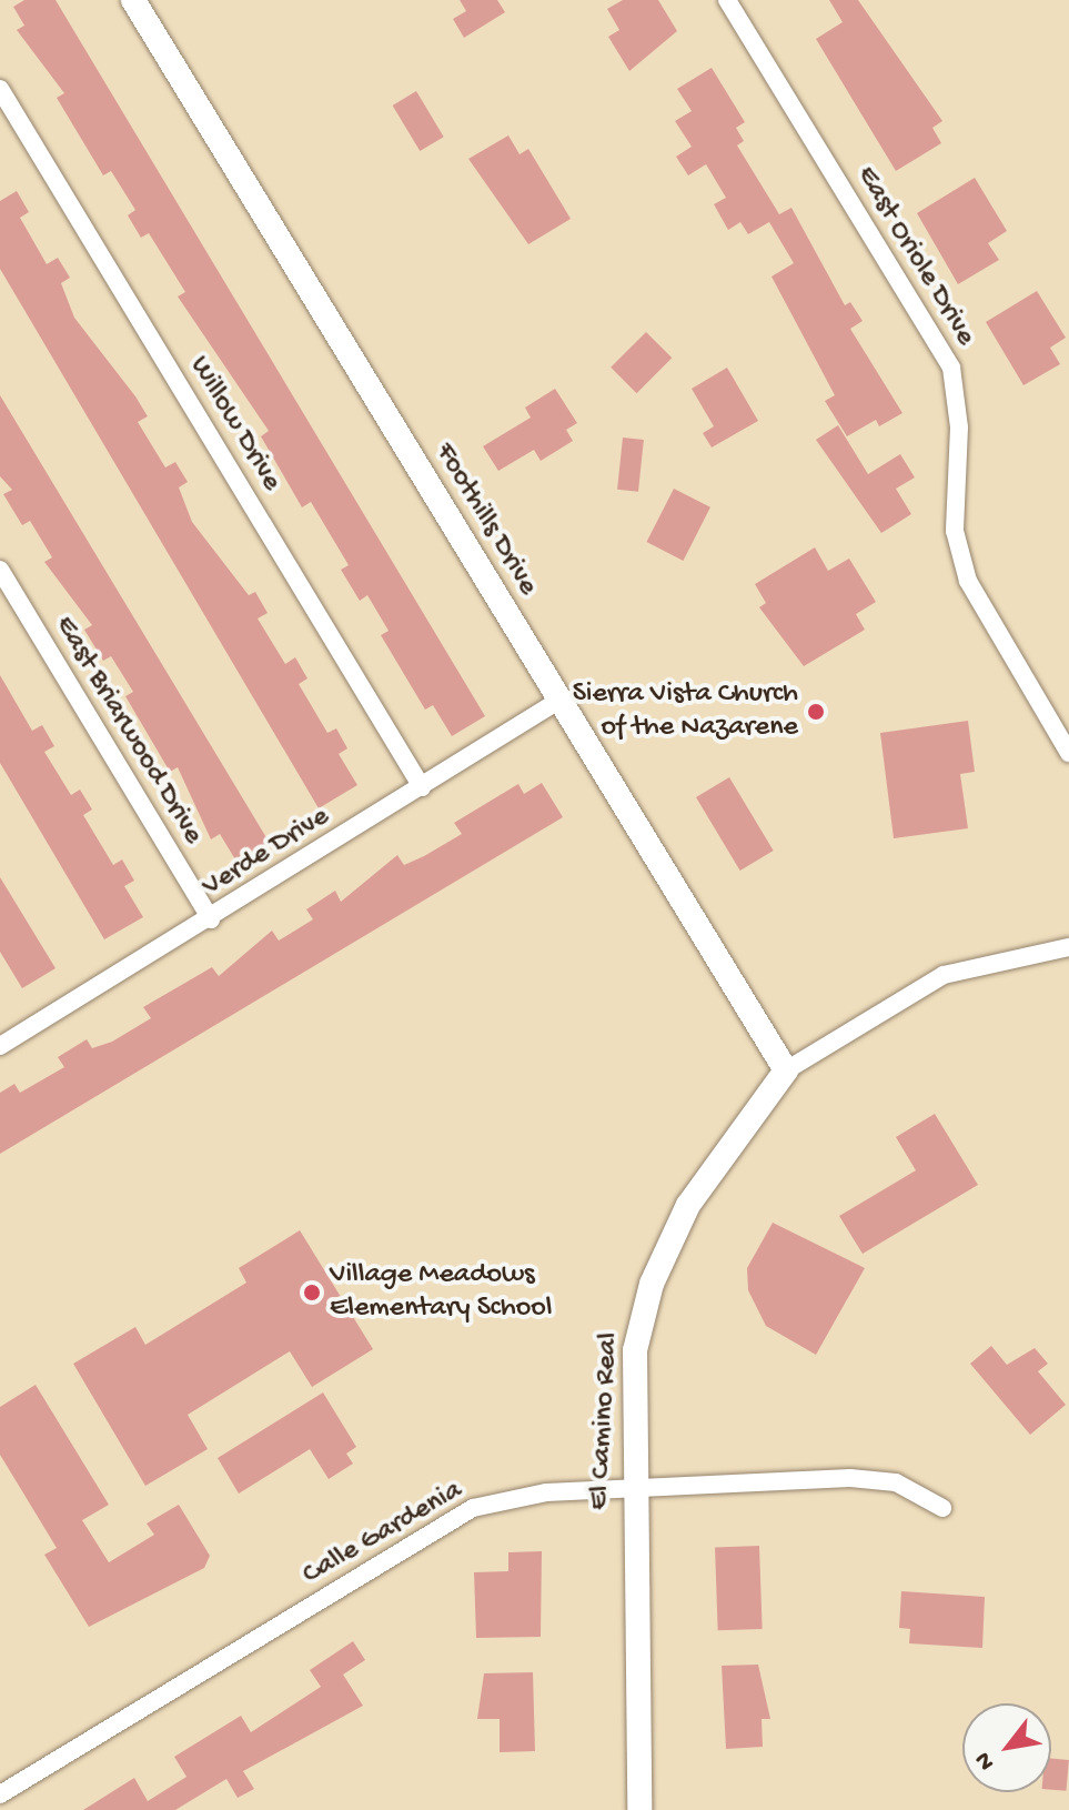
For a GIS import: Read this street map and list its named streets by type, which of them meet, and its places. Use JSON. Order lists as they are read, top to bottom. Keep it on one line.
{"streets":{"street":["East Oriole Drive","Willow Drive","Foothills Drive","East Briarwood Drive","Verde Drive","El Camino Real","Calle Gardenia"]},"crossings":[["Willow Drive","Verde Drive"],["Foothills Drive","Verde Drive"],["Foothills Drive","El Camino Real"],["East Briarwood Drive","Verde Drive"],["El Camino Real","Calle Gardenia"]],"places":["Sierra Vista Church of the Nazarene","Village Meadows Elementary School"],"north":"bottom left"}
